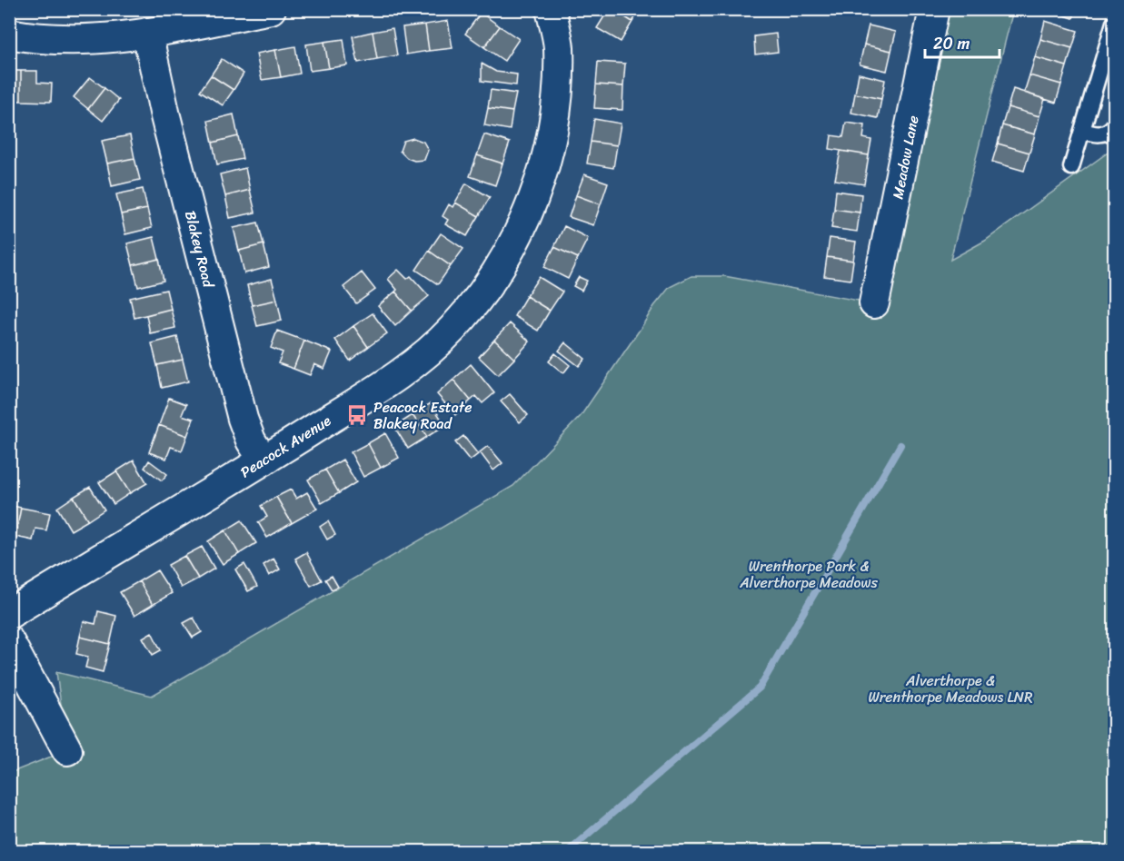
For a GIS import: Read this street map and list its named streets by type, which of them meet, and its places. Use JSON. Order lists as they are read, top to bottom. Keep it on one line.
{"streets":{"street":["Meadow Lane","Blakey Road","Peacock Avenue"]},"crossings":[["Blakey Road","Peacock Avenue"]],"parks":["Wrenthorpe Park & Alverthorpe Meadows","Alverthorpe & Wrenthorpe Meadows LNR"],"places":{"bus stop":["Peacock Estate Blakey Road"]},"scale_bar":"20 m"}
